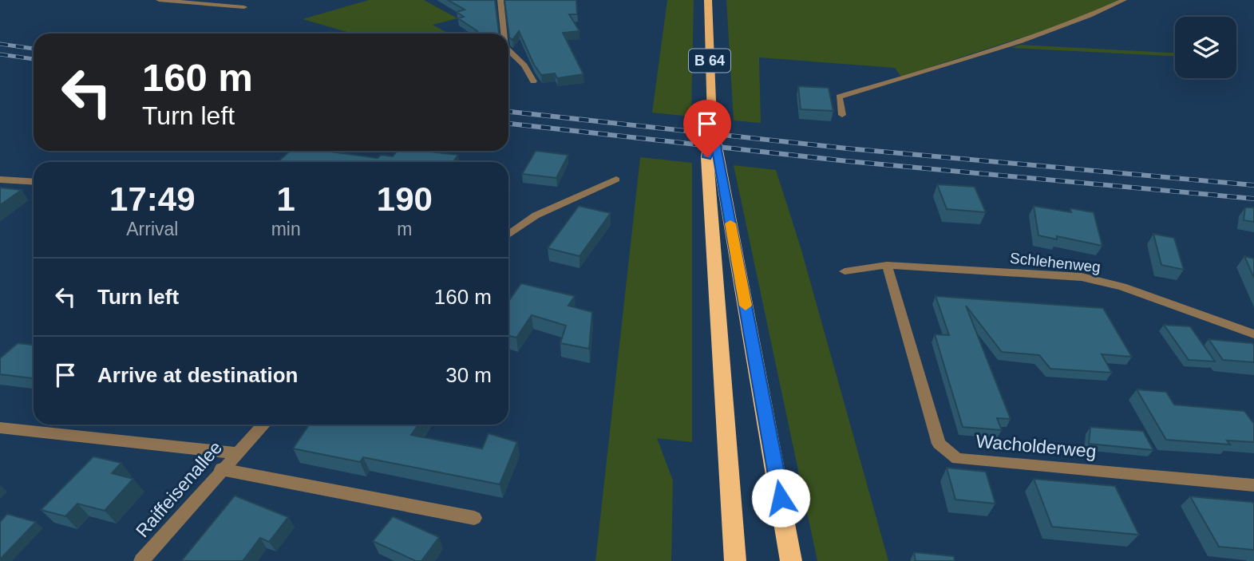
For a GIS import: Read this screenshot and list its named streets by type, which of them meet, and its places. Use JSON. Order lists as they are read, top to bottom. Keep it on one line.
{"streets":{"highway":["B 64"],"street":["Schlehenweg","Wacholderweg","Raiffeisenallee"]},"crossings":[["Schlehenweg","Wacholderweg"]],"page":{"turn":["160 m","Turn left"],"eta":["17:49","Arrival","1","min","190","m"],"list":[{"name":"Turn left","value":"160 m"},{"name":"Arrive at destination","value":"30 m"}]}}
